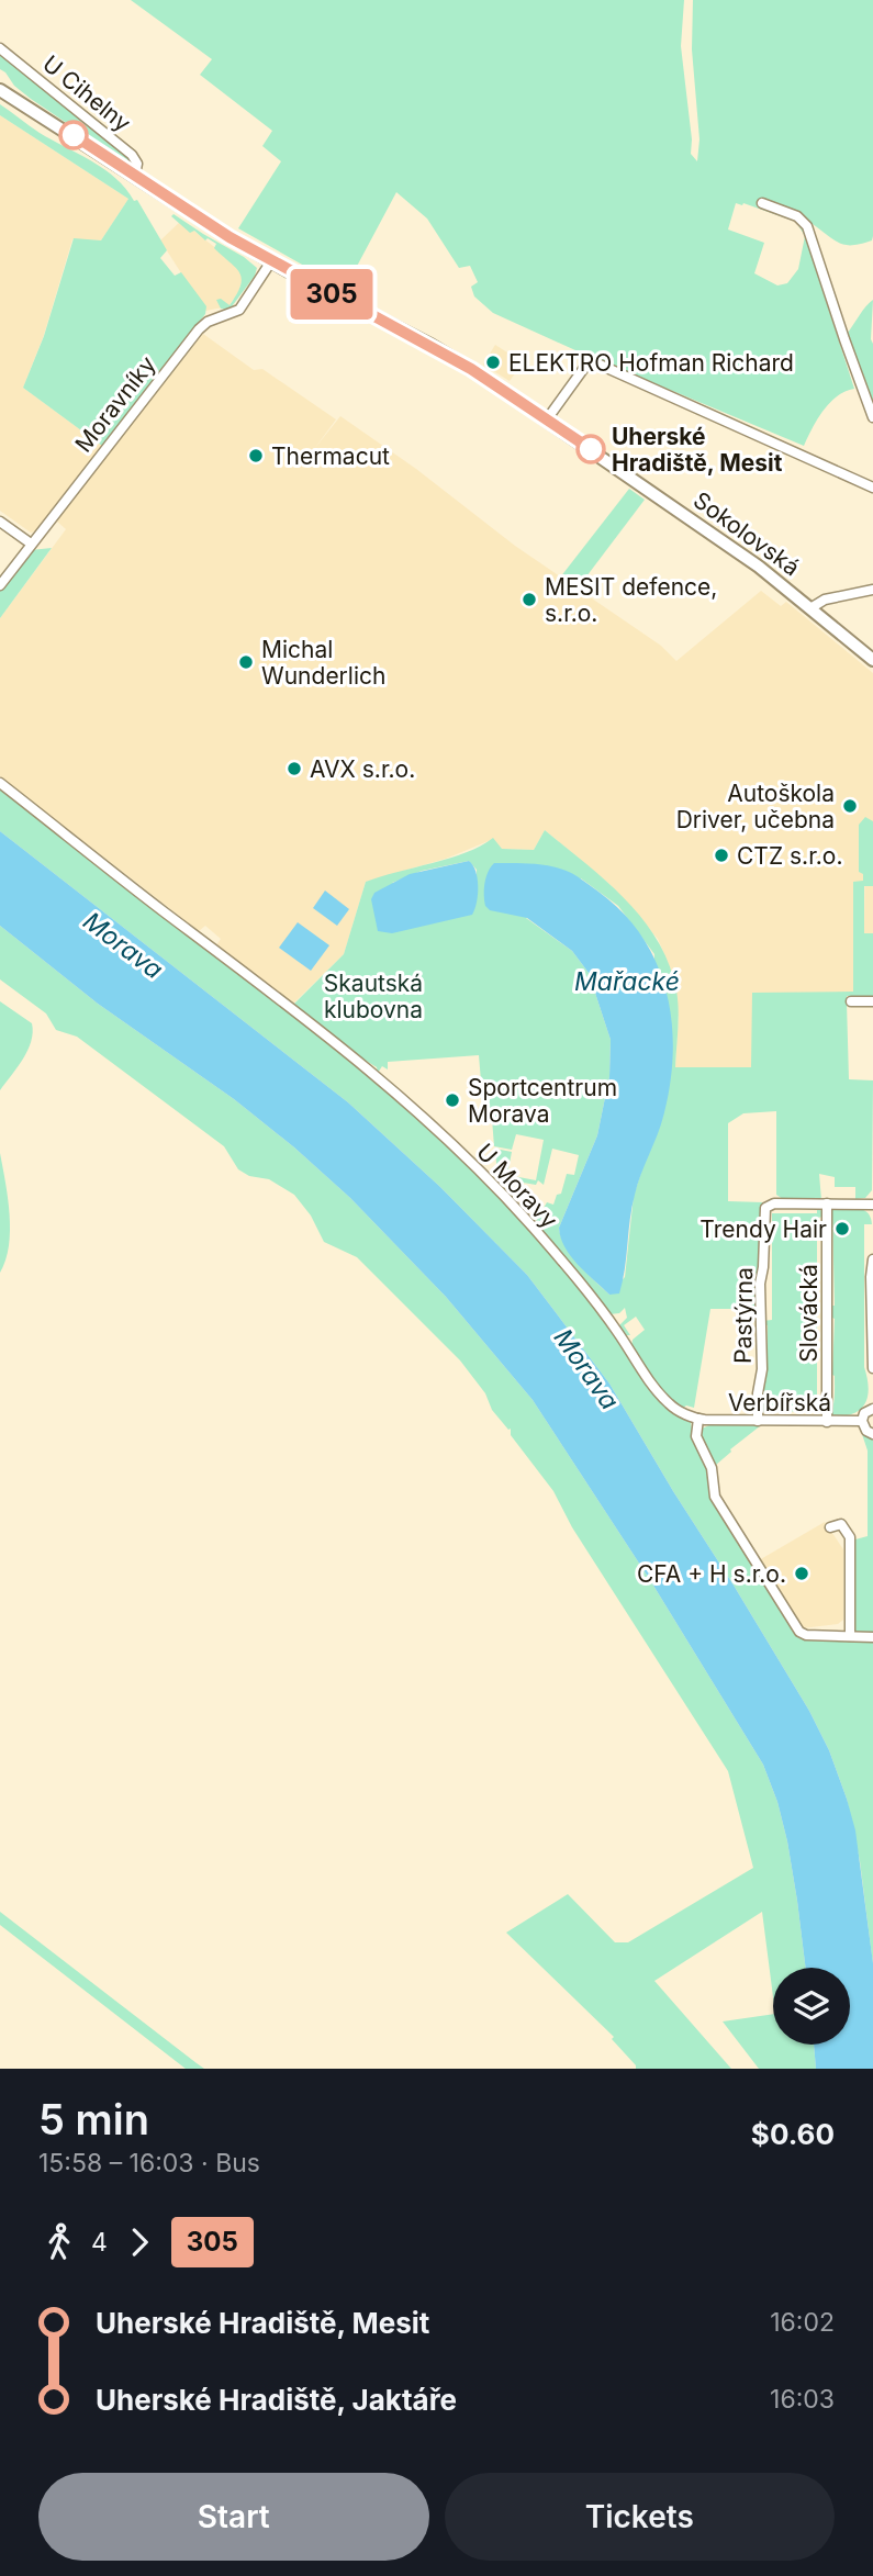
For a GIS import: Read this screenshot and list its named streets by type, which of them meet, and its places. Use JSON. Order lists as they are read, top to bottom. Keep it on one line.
{"streets":{"main road":["Sokolovská"],"street":["U Cihelny","Moravníky","U Moravy","Slovácká","Pastýrna","Verbířská"]},"crossings":[["U Cihelny","Sokolovská"],["Moravníky","Sokolovská"],["U Moravy","Verbířská"],["Slovácká","Pastýrna"],["Slovácká","Verbířská"],["Pastýrna","Verbířská"]],"water":["Morava","Mařacké"],"parks":["Skautská klubovna"],"places":["ELEKTRO Hofman Richard","Uherské Hradiště, Mesit","Thermacut","MESIT defence, s.r.o.","Michal Wunderlich","AVX s.r.o.","Autoškola Driver, učebna","CTZ s.r.o.","Sportcentrum Morava","Trendy Hair","CFA + H s.r.o."],"lines":["bus line 305"],"page":{"on_map":"305","heading":["5 min","15:58 – 16:03 · Bus","$0.60"],"legs":["4","305"],"list":[{"name":"Uherské Hradiště, Mesit","value":"16:02"},{"name":"Uherské Hradiště, Jaktáře","value":"16:03"}],"buttons":["Start","Tickets"]}}
